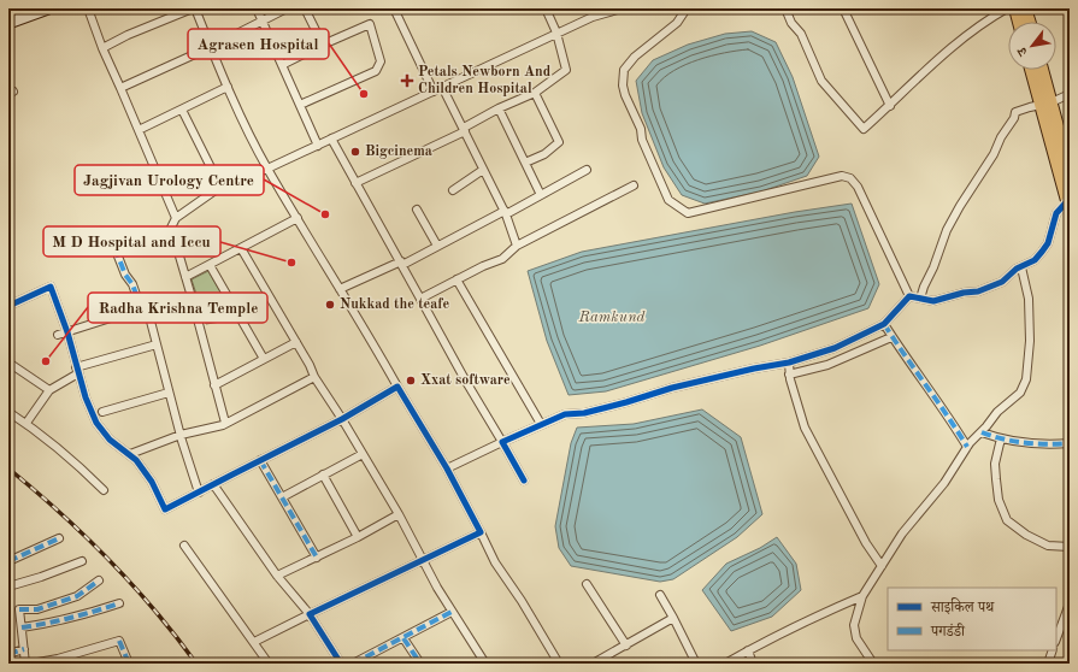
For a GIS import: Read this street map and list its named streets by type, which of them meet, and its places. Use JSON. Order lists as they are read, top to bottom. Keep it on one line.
{"water":["Ramkund"],"places":{"health":["Petals Newborn And Children Hospital"],"other":["Agrasen Hospital","Bigcinema","Jagjivan Urology Centre","M D Hospital and Iccu","Nukkad the teafe","Radha Krishna Temple","Xxat software"]},"legend":["साइकिल पथ","पगडंडी"],"north":"bottom left"}
